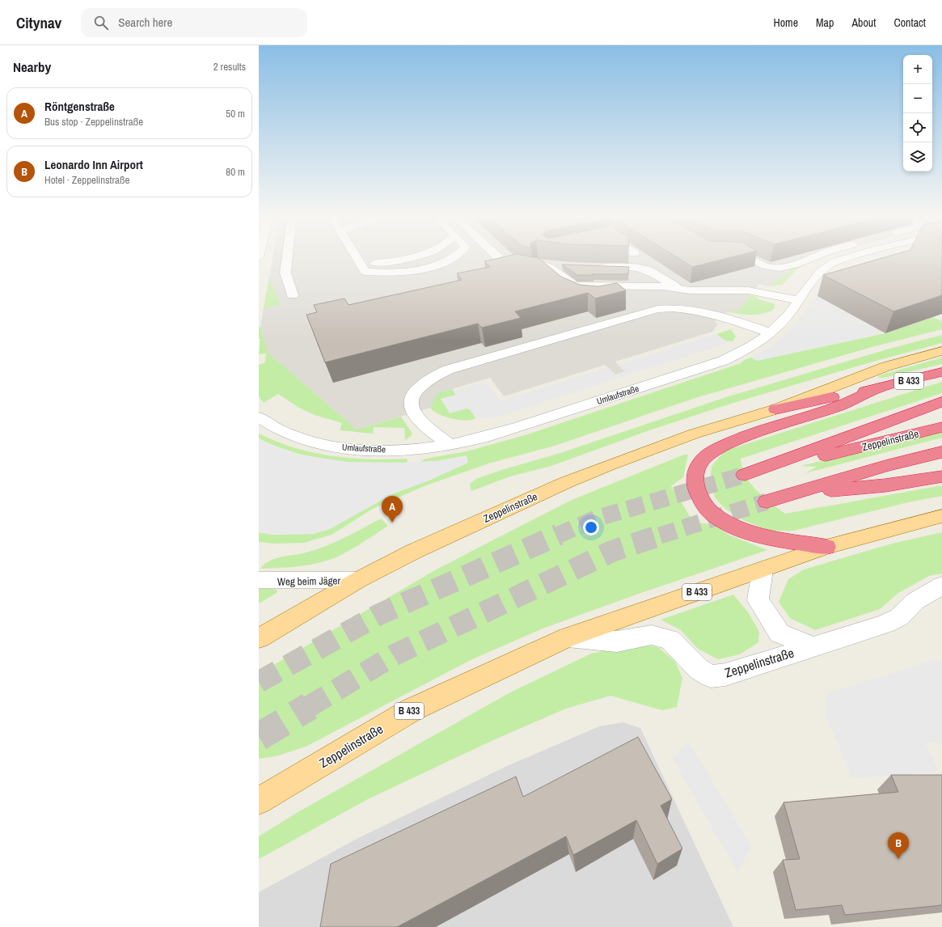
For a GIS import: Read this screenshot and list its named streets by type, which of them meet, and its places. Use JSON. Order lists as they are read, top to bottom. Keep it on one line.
{"streets":{"highway":["B 433","Zeppelinstraße"],"street":["Umlaufstraße","Weg beim Jäger"]},"crossings":[["B 433","Zeppelinstraße"],["Zeppelinstraße","Weg beim Jäger"]],"page":{"header":"Citynav","search":"Search here","nav":["Home","Map","About","Contact"],"heading":["Nearby","2 results"],"map_buttons":["+","−"],"list":[{"mark":"A","name":"Röntgenstraße","note":"Bus stop · Zeppelinstraße","value":"50 m"},{"mark":"B","name":"Leonardo Inn Airport","note":"Hotel · Zeppelinstraße","value":"80 m"}],"pins":["A","B"]}}
